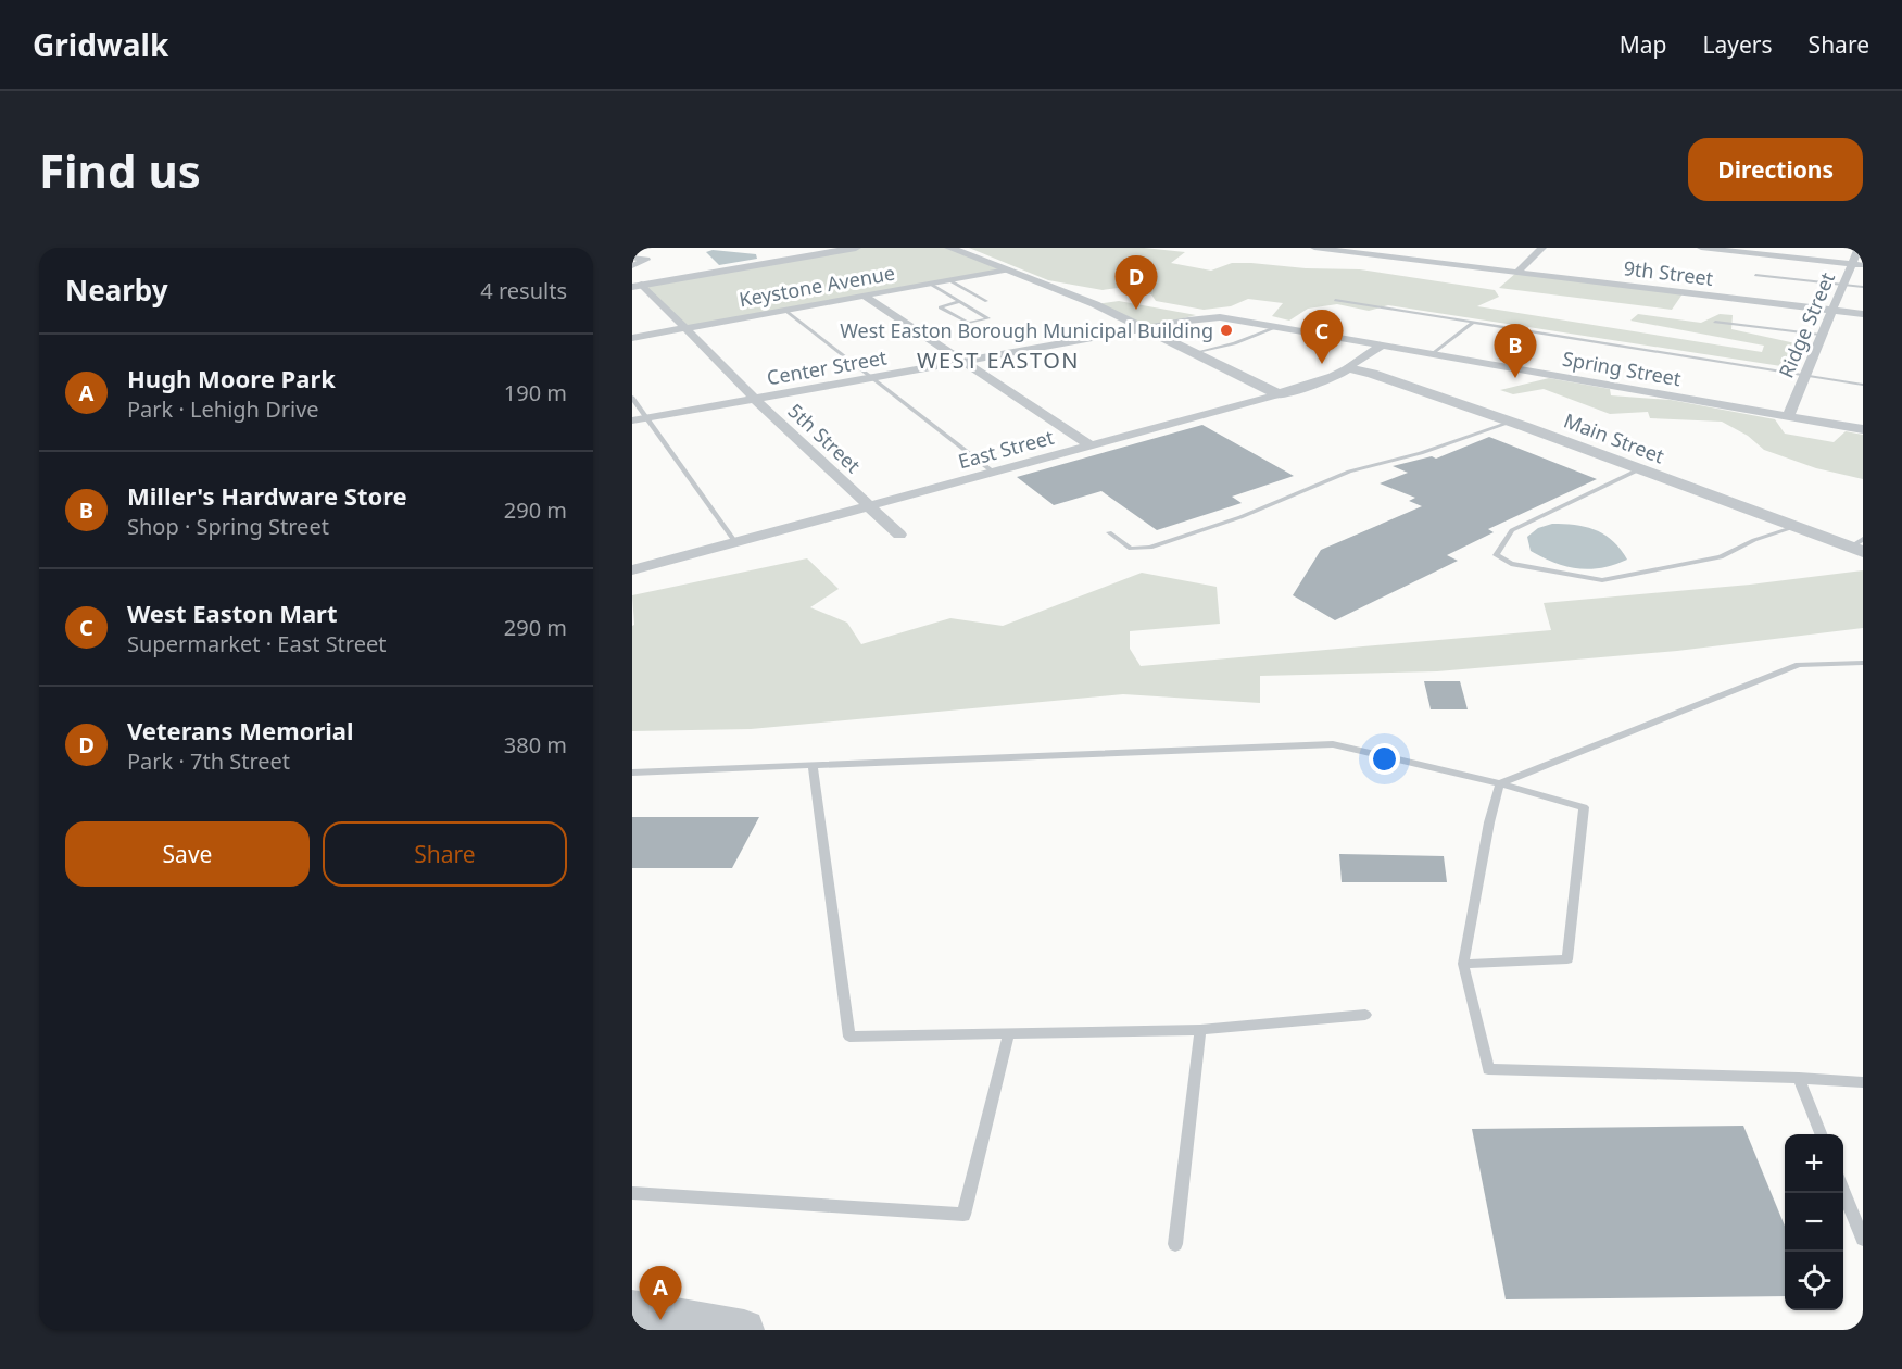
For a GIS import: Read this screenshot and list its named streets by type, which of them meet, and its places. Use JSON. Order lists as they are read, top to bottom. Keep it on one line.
{"streets":{"street":["9th Street","Keystone Avenue","Ridge Street","Center Street","Spring Street","5th Street","Main Street","East Street"]},"crossings":[["9th Street","Ridge Street"],["Keystone Avenue","5th Street"],["Ridge Street","Spring Street"],["Center Street","Spring Street"],["Center Street","5th Street"],["Spring Street","East Street"],["5th Street","East Street"],["Main Street","East Street"]],"districts":["WEST EASTON"],"places":["West Easton Borough Municipal Building"],"page":{"header":"Gridwalk","nav":["Map","Layers","Share"],"buttons":["Directions",["Save","Share"]],"title":"Find us","heading":["Nearby","4 results"],"pins":["D","C","B","A"],"list":[{"mark":"A","name":"Hugh Moore Park","note":"Park · Lehigh Drive","value":"190 m"},{"mark":"B","name":"Miller's Hardware Store","note":"Shop · Spring Street","value":"290 m"},{"mark":"C","name":"West Easton Mart","note":"Supermarket · East Street","value":"290 m"},{"mark":"D","name":"Veterans Memorial","note":"Park · 7th Street","value":"380 m"}],"map_buttons":["+","−"]}}
